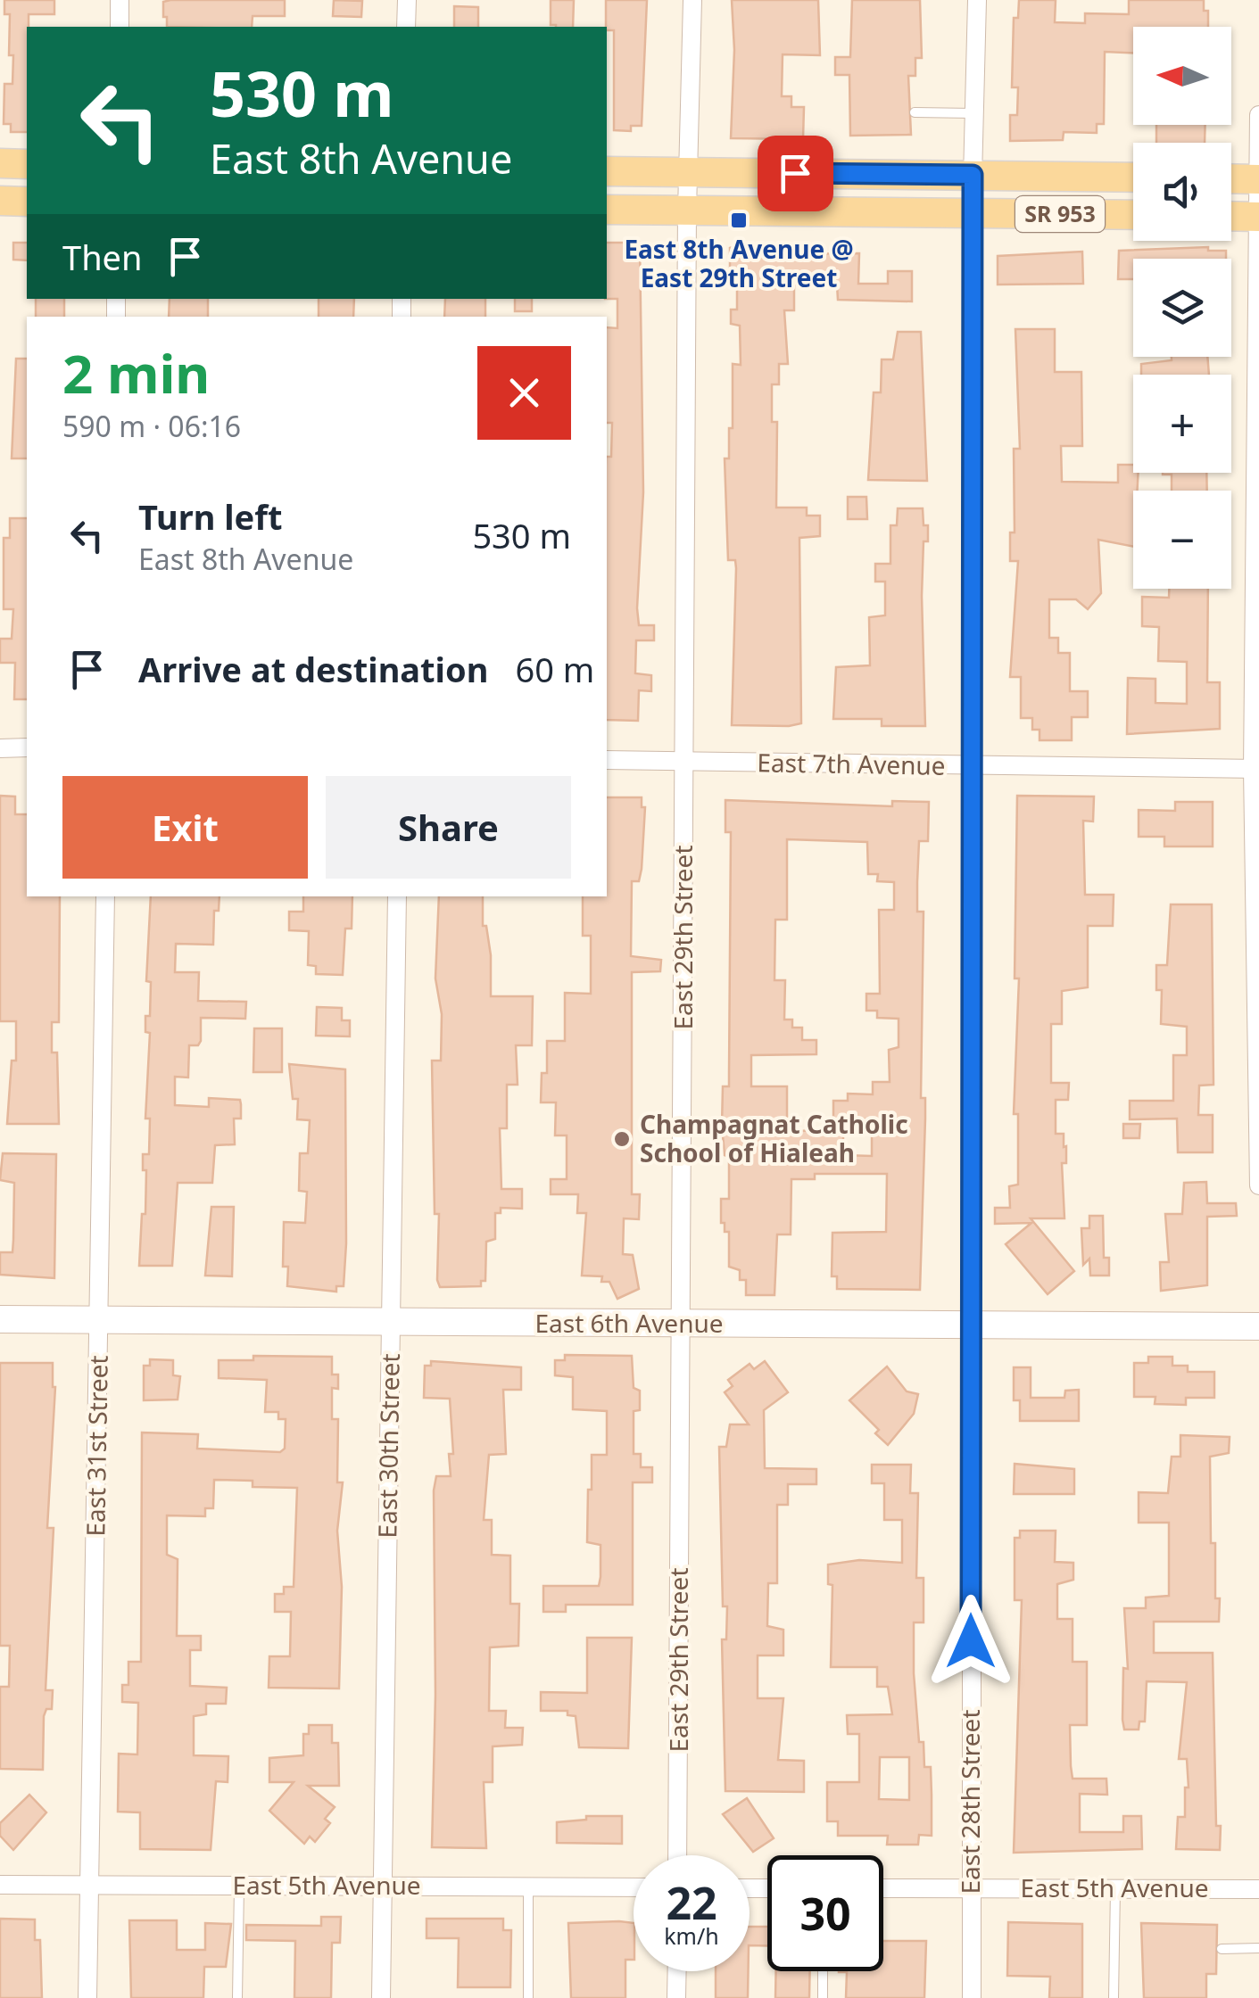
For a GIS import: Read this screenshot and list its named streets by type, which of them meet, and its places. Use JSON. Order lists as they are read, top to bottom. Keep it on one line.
{"streets":{"main road":["SR 953"],"street":["East 7th Avenue","East 29th Street","East 6th Avenue","East 31st Street","East 30th Street","East 28th Street","East 5th Avenue"]},"crossings":[["SR 953","East 29th Street"],["SR 953","East 28th Street"],["East 7th Avenue","East 29th Street"],["East 7th Avenue","East 28th Street"],["East 29th Street","East 6th Avenue"],["East 6th Avenue","East 31st Street"],["East 6th Avenue","East 30th Street"],["East 6th Avenue","East 28th Street"],["East 31st Street","East 5th Avenue"],["East 30th Street","East 5th Avenue"],["East 28th Street","East 5th Avenue"]],"places":{"transit":["East 8th Avenue @ East 29th Street"],"other":["Champagnat Catholic School of Hialeah"]},"north":"left","page":{"map_buttons":["+","−"],"turn":["530 m","East 8th Avenue"],"then":"Then","heading":["2 min","590 m · 06:16"],"list":[{"name":"Turn left","note":"East 8th Avenue","value":"530 m"},{"name":"Arrive at destination","value":"60 m"}],"buttons":["Exit","Share"],"speed":"22 km/h","limit":"30"}}
